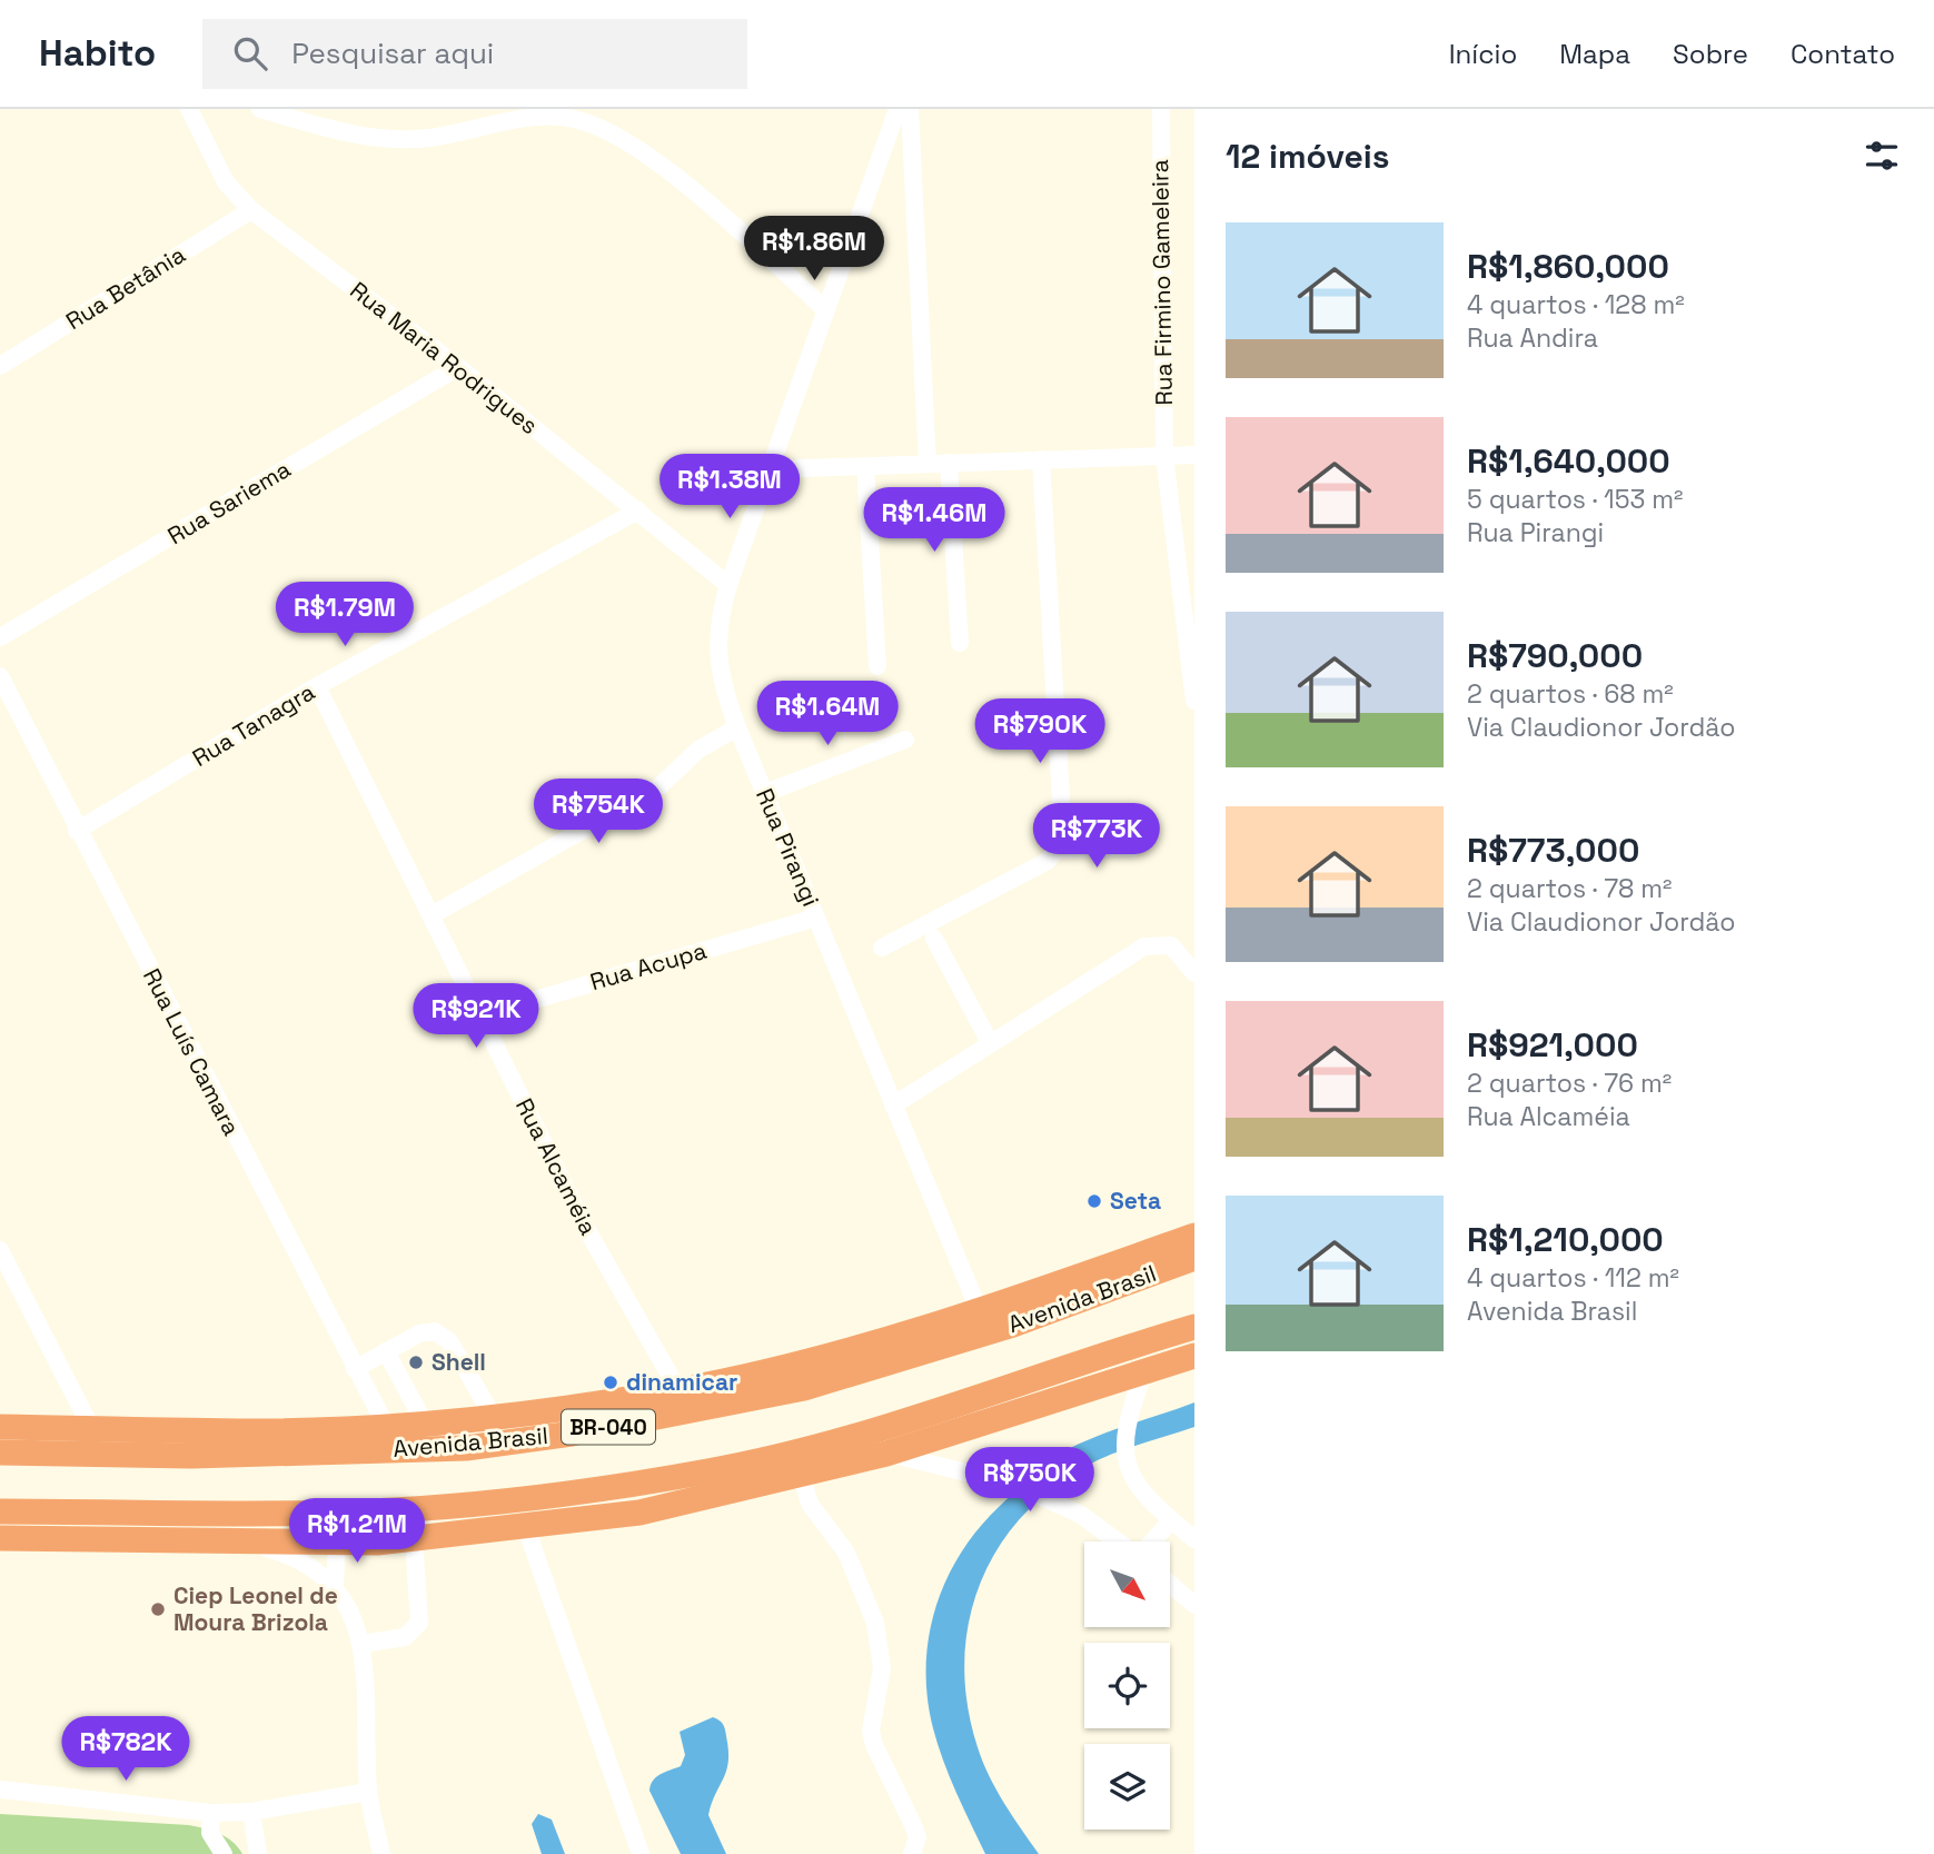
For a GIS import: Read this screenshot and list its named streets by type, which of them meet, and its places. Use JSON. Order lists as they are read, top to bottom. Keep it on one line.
{"streets":{"highway":["Avenida Brasil","BR-040"],"street":["Rua Firmino Gameleira","Rua Betânia","Rua Maria Rodrigues","Rua Sariema","Rua Tanagra","Rua Pirangi","Rua Acupa","Rua Luís Camara","Rua Alcaméia"]},"crossings":[["Rua Betânia","Rua Maria Rodrigues"],["Rua Maria Rodrigues","Rua Sariema"],["Rua Maria Rodrigues","Rua Tanagra"],["Rua Maria Rodrigues","Rua Pirangi"],["Rua Tanagra","Rua Luís Camara"],["Rua Tanagra","Rua Alcaméia"],["Rua Pirangi","Rua Acupa"],["Rua Pirangi","Avenida Brasil"],["Rua Acupa","Rua Alcaméia"],["Rua Luís Camara","Avenida Brasil"],["Rua Alcaméia","Avenida Brasil"]],"places":["Seta","Shell","dinamicar","Ciep Leonel de Moura Brizola"],"north":"bottom right","page":{"header":"Habito","search":"Pesquisar aqui","nav":["Início","Mapa","Sobre","Contato"],"heading":"12 imóveis","list":[{"name":"R$1,860,000","note":"4 quartos · 128 m² · Rua Andira"},{"name":"R$1,640,000","note":"5 quartos · 153 m² · Rua Pirangi"},{"name":"R$790,000","note":"2 quartos · 68 m² · Via Claudionor Jordão"},{"name":"R$773,000","note":"2 quartos · 78 m² · Via Claudionor Jordão"},{"name":"R$921,000","note":"2 quartos · 76 m² · Rua Alcaméia"},{"name":"R$1,210,000","note":"4 quartos · 112 m² · Avenida Brasil"}],"price":["R$1.86M","R$1.38M","R$1.46M","R$1.79M","R$1.64M","R$790K","R$754K","R$773K","R$921K","R$750K","R$1.21M","R$782K"]}}
